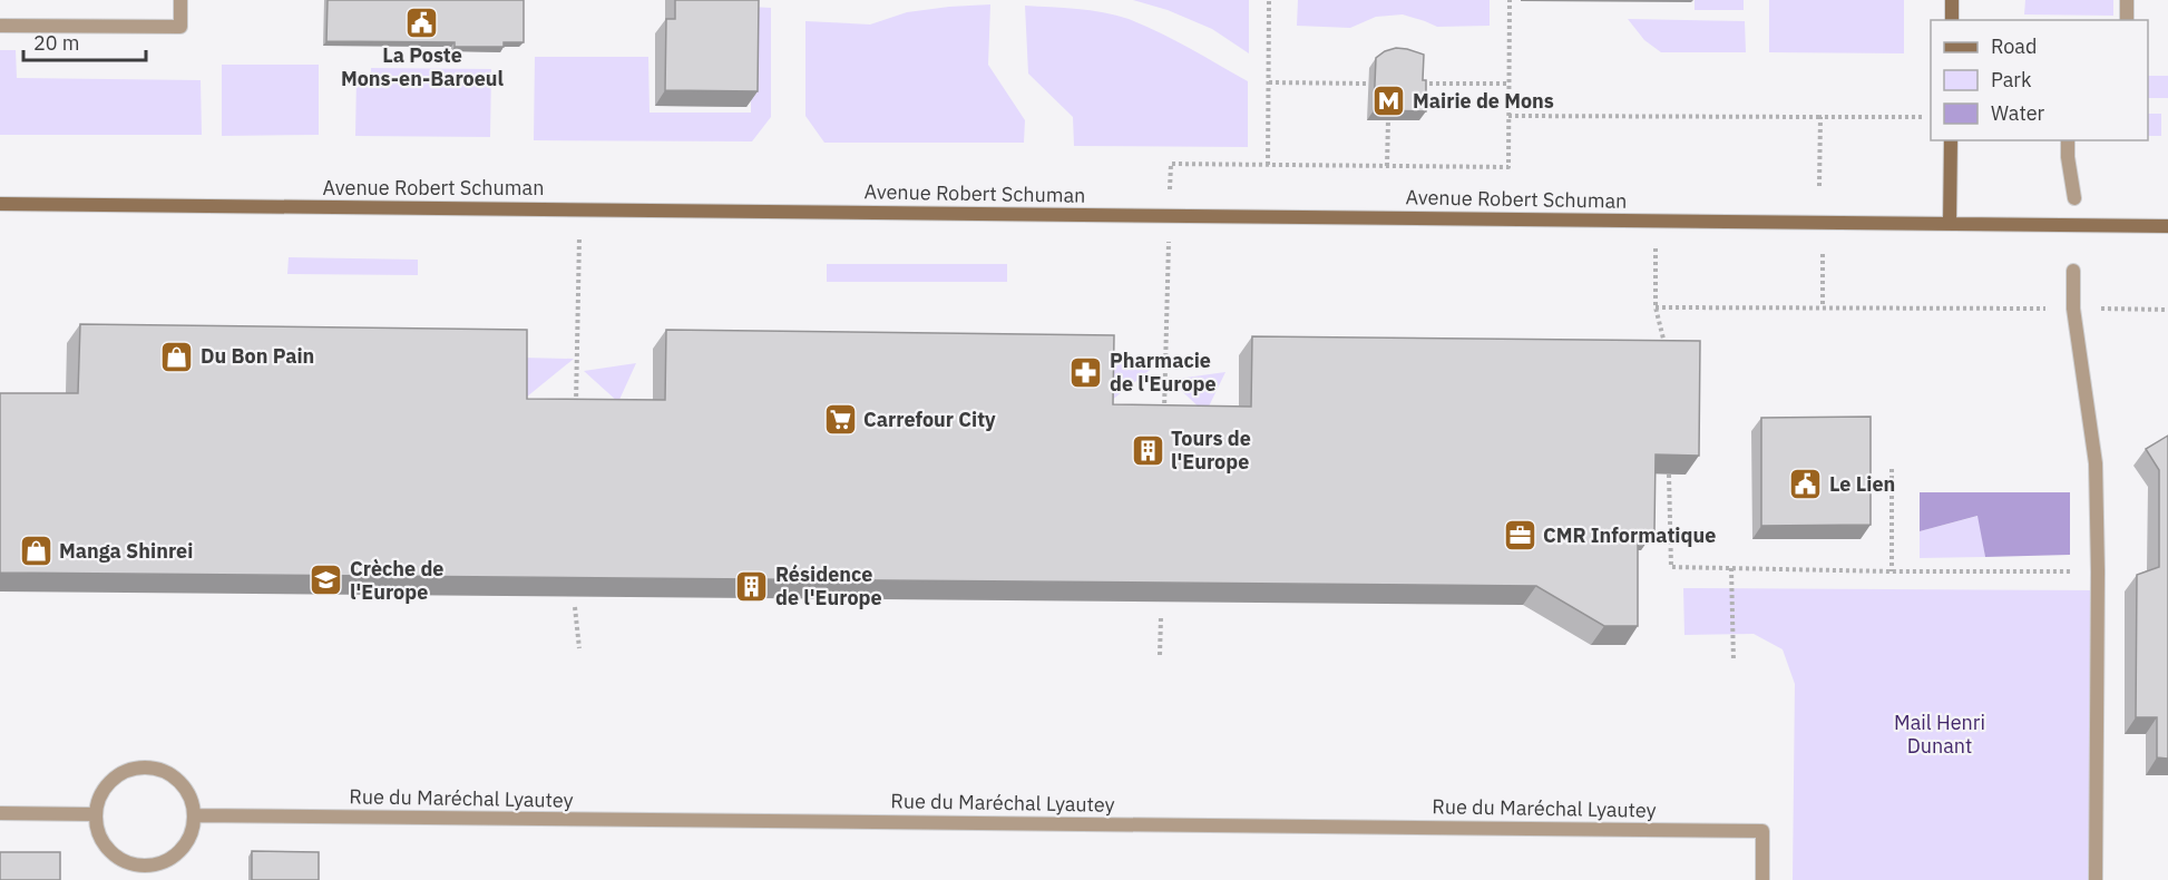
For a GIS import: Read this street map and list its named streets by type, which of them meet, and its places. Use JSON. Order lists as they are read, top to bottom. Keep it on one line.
{"streets":{"main road":["Avenue Robert Schuman"],"street":["Rue du Maréchal Lyautey"]},"parks":["Mail Henri Dunant"],"places":{"public building":["La Poste Mons-en-Baroeul","Le Lien"],"metro station":["Mairie de Mons"],"shop":["Du Bon Pain","Manga Shinrei"],"pharmacy":["Pharmacie de l'Europe"],"supermarket":["Carrefour City"],"building":["Tours de l'Europe","Résidence de l'Europe"],"office":["CMR Informatique"],"school or university":["Crèche de l'Europe"]},"legend":["Road","Park","Water"],"scale_bar":"20 m"}
